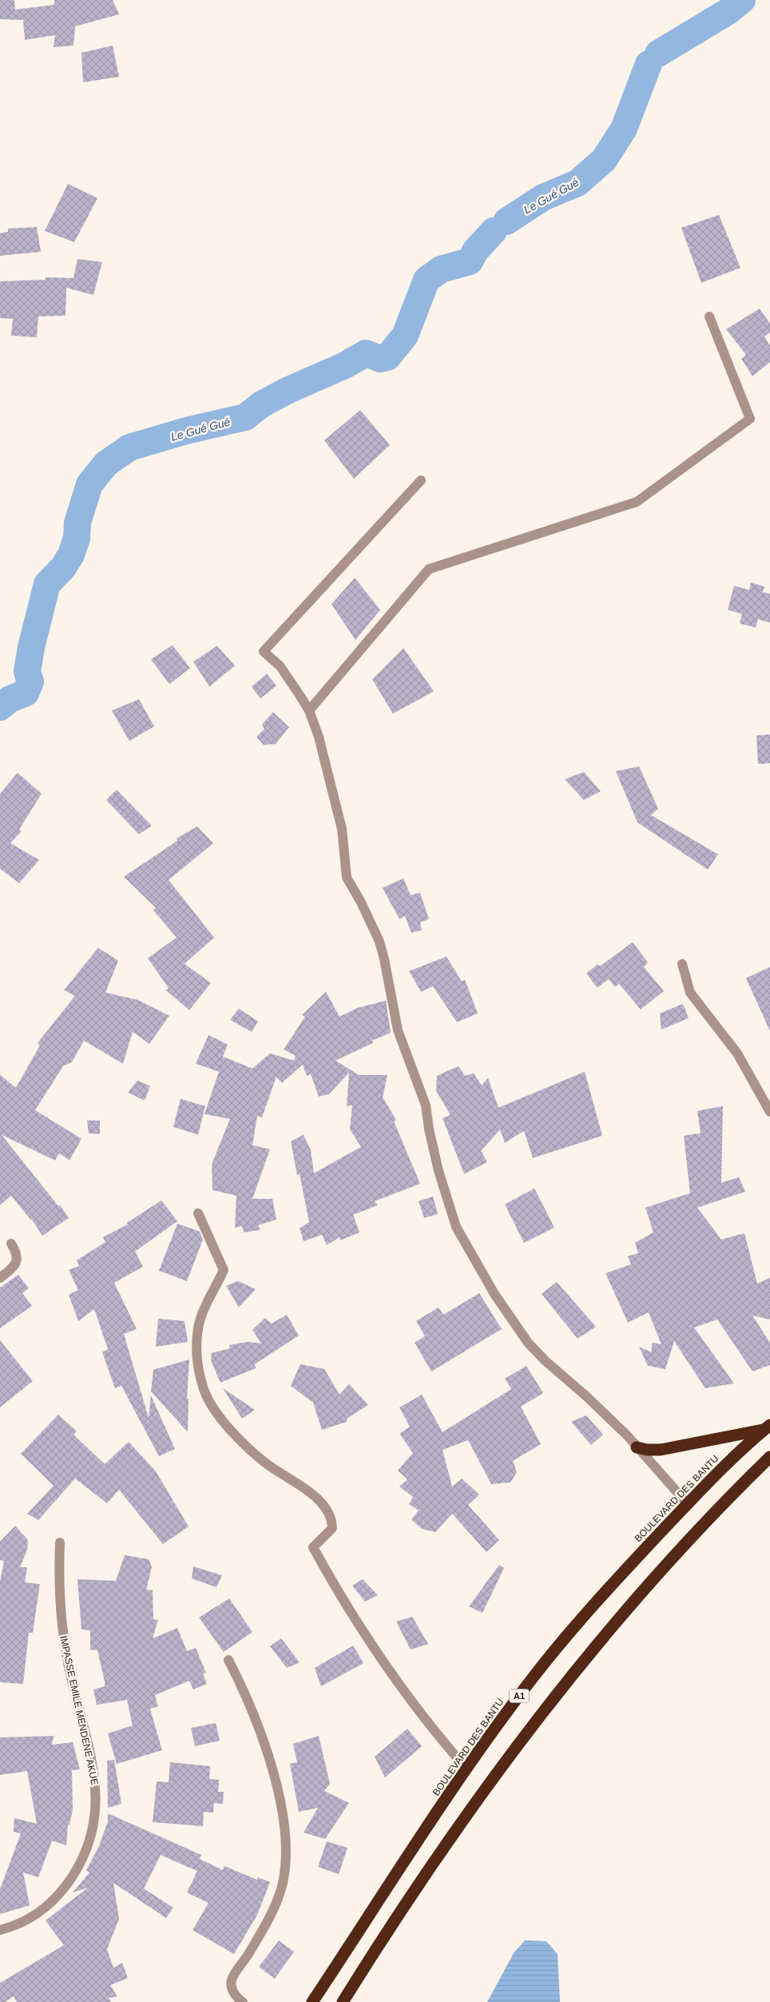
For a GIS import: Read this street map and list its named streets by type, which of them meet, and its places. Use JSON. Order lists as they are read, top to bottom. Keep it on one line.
{"streets":{"highway":["BOULEVARD DES BANTU","A1"],"street":["IMPASSE EMILE MENDENE AKUE"]},"water":["Le Gué Gué"]}
